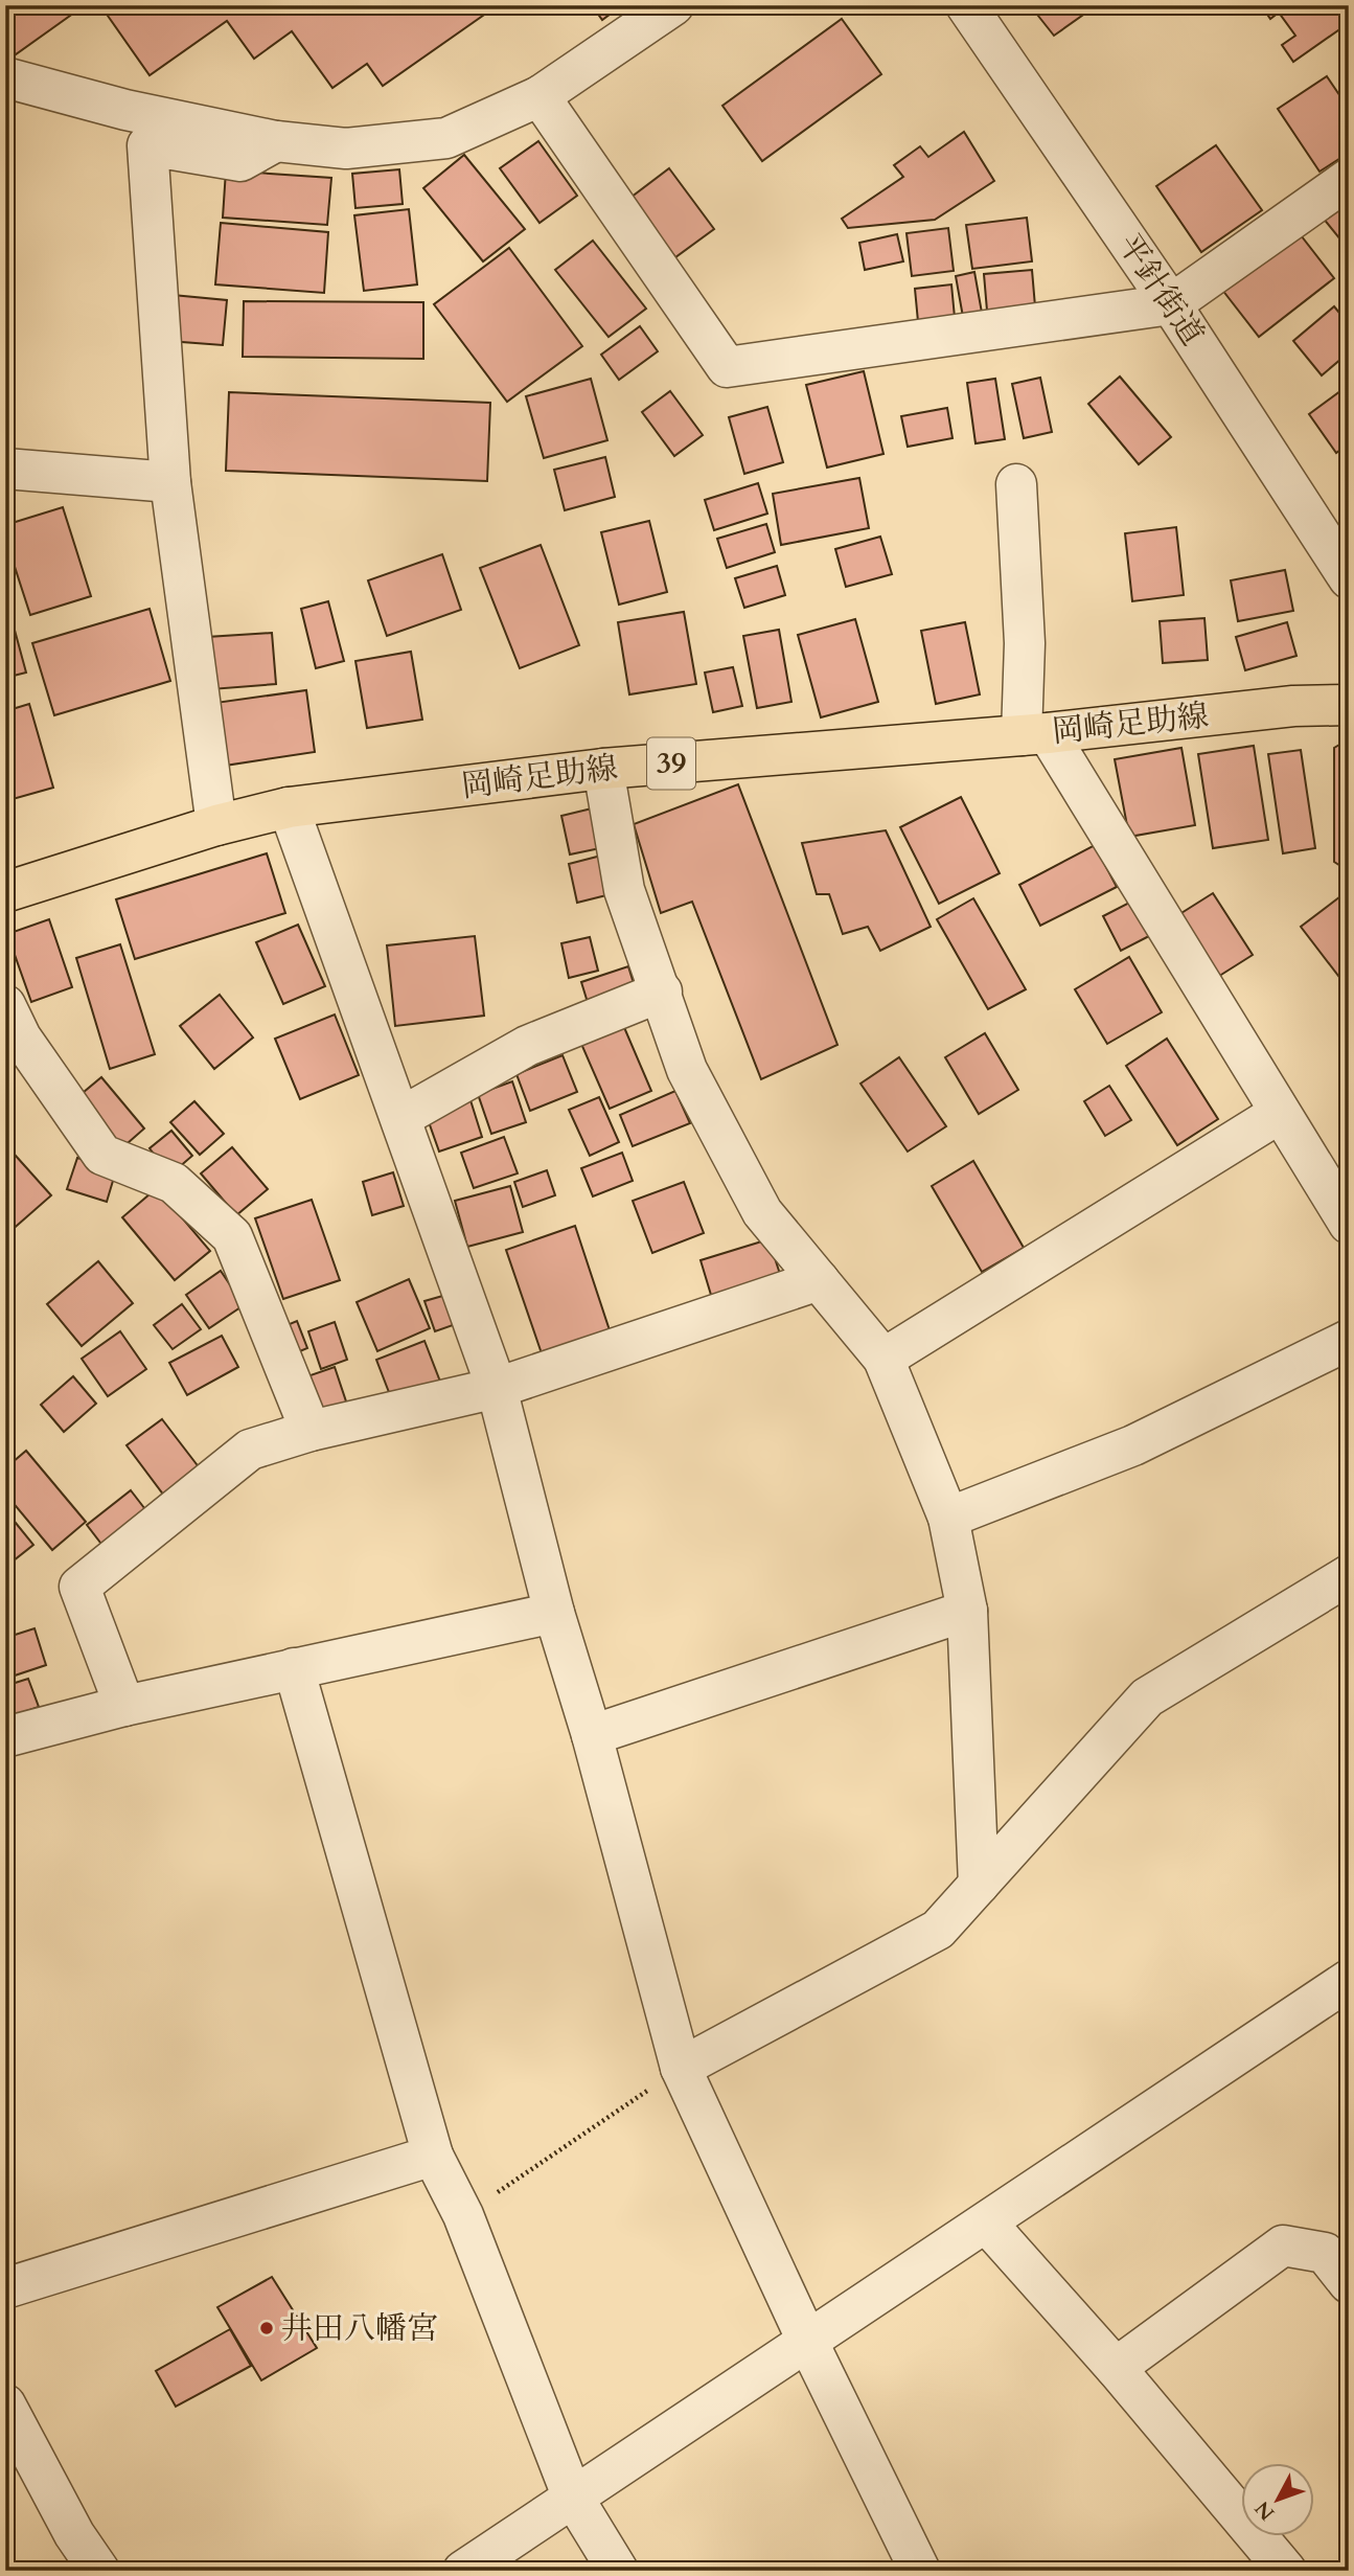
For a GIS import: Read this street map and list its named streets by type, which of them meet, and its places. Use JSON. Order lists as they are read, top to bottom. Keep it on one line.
{"streets":{"main road":["岡崎足助線","39"],"street":["平針街道"]},"places":["井田八幡宮"],"north":"bottom left"}
